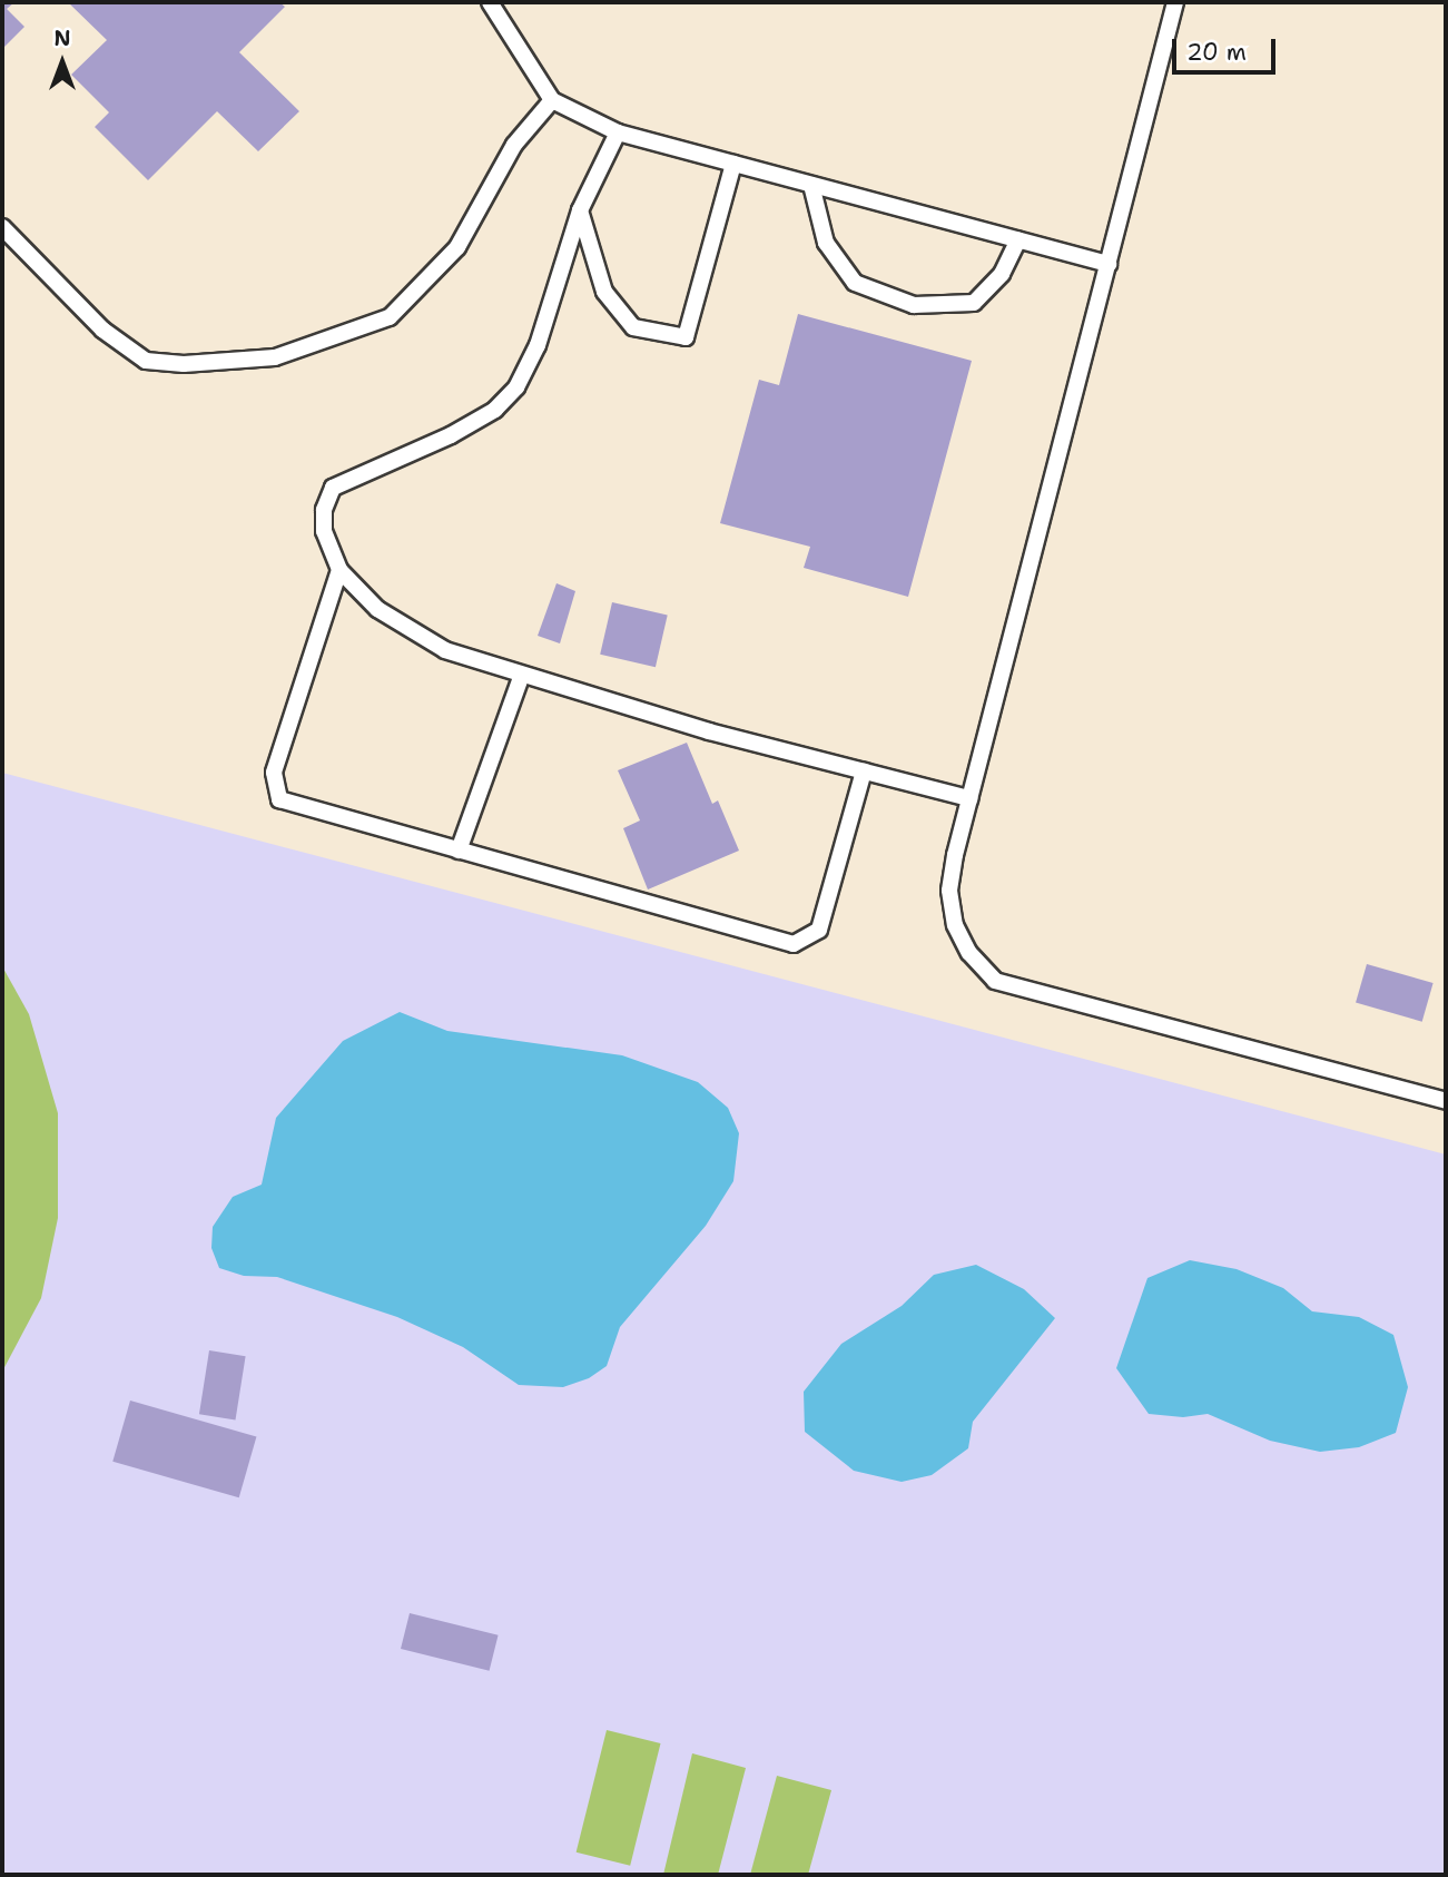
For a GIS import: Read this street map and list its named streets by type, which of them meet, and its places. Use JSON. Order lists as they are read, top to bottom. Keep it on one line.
{"scale_bar":"20 m","north":"top"}
